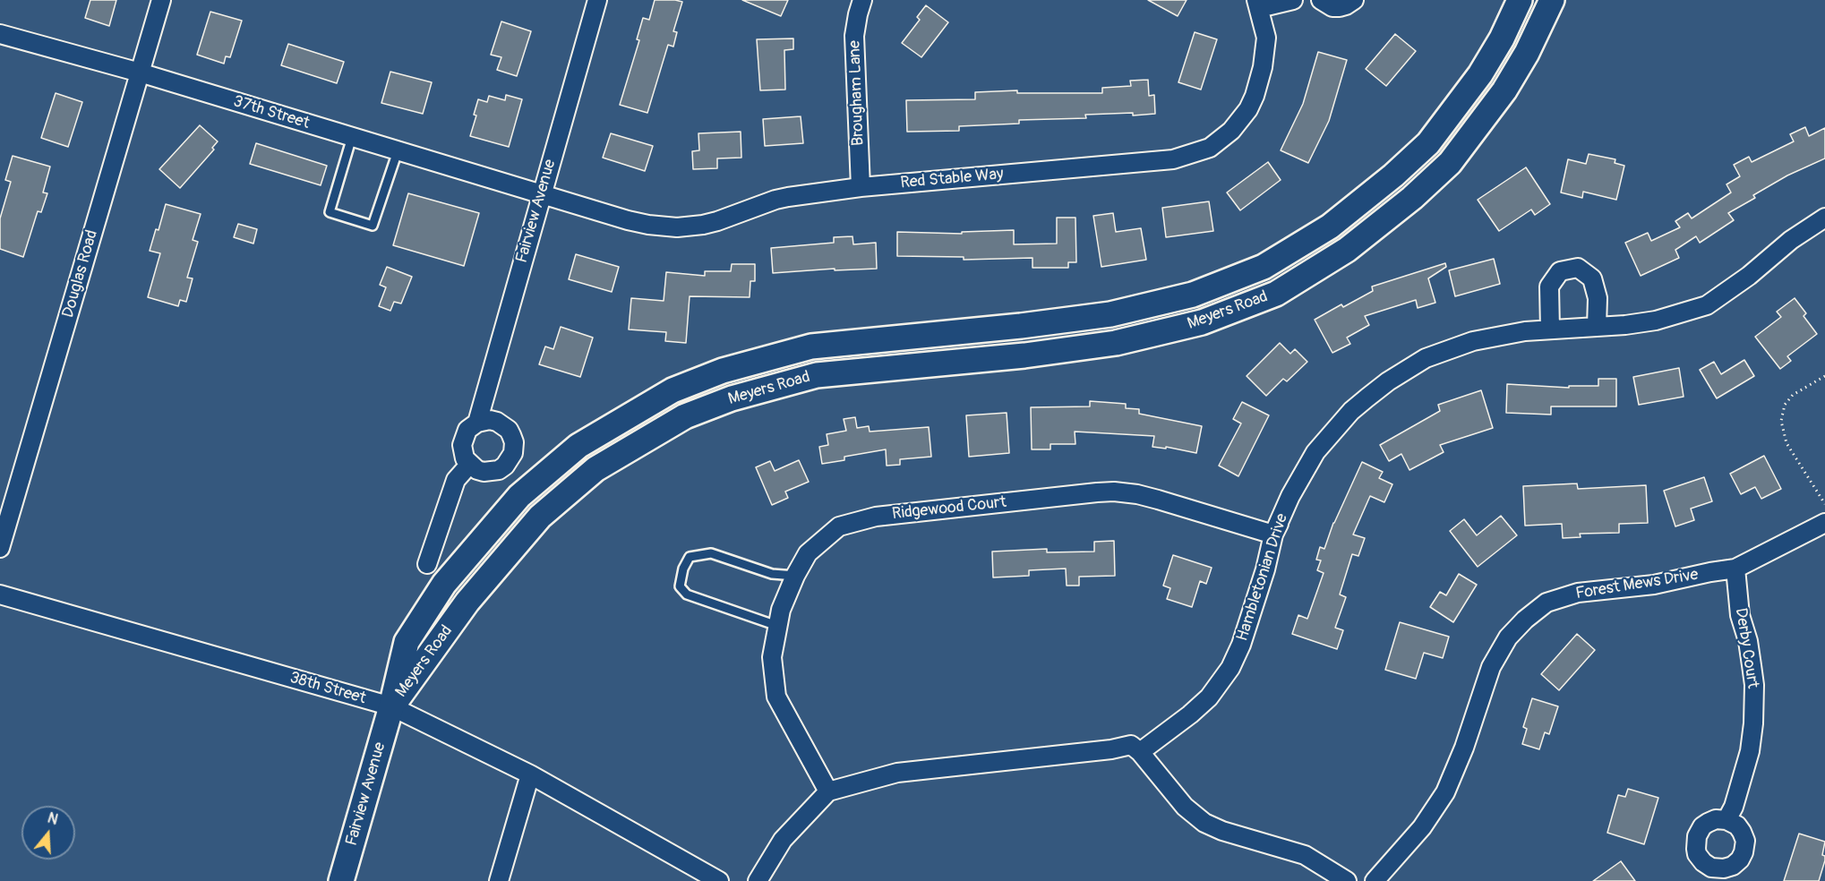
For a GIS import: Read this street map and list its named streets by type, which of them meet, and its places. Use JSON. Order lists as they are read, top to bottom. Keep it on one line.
{"streets":{"street":["Brougham Lane","37th Street","Red Stable Way","Fairview Avenue","Douglas Road","Meyers Road","Ridgewood Court","Hambletonian Drive","Forest Mews Drive","Derby Court","38th Street"]},"crossings":[["Brougham Lane","Red Stable Way"],["37th Street","Red Stable Way"],["37th Street","Fairview Avenue"],["37th Street","Douglas Road"],["Red Stable Way","Fairview Avenue"],["Fairview Avenue","Meyers Road"],["Fairview Avenue","38th Street"],["Meyers Road","38th Street"],["Ridgewood Court","Hambletonian Drive"],["Forest Mews Drive","Derby Court"]],"north":"top"}
